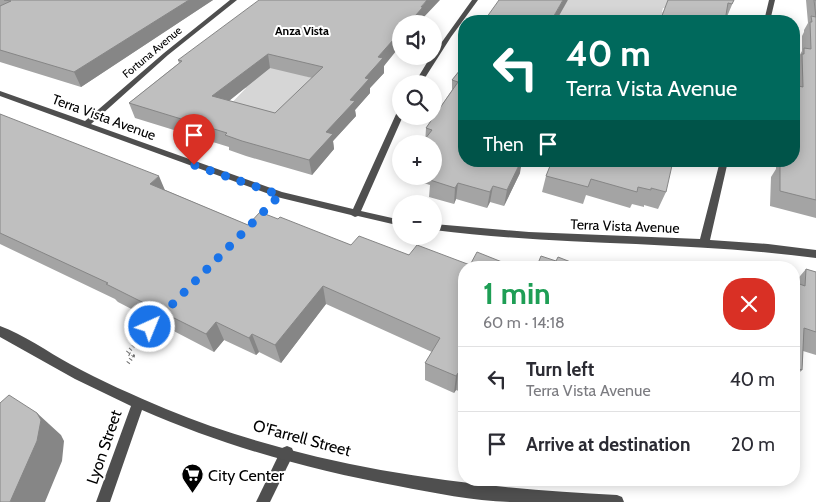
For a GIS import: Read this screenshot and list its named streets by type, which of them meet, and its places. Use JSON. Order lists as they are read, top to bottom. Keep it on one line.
{"streets":{"street":["Fortuna Avenue","Terra Vista Avenue","O'Farrell Street","Lyon Street"]},"crossings":[["Fortuna Avenue","Terra Vista Avenue"],["O'Farrell Street","Lyon Street"]],"districts":["Anza Vista"],"places":{"supermarket":["City Center"]},"page":{"map_buttons":["+","−"],"turn":["40 m","Terra Vista Avenue"],"then":"Then","heading":["1 min","60 m · 14:18"],"list":[{"name":"Turn left","note":"Terra Vista Avenue","value":"40 m"},{"name":"Arrive at destination","value":"20 m"}]}}
